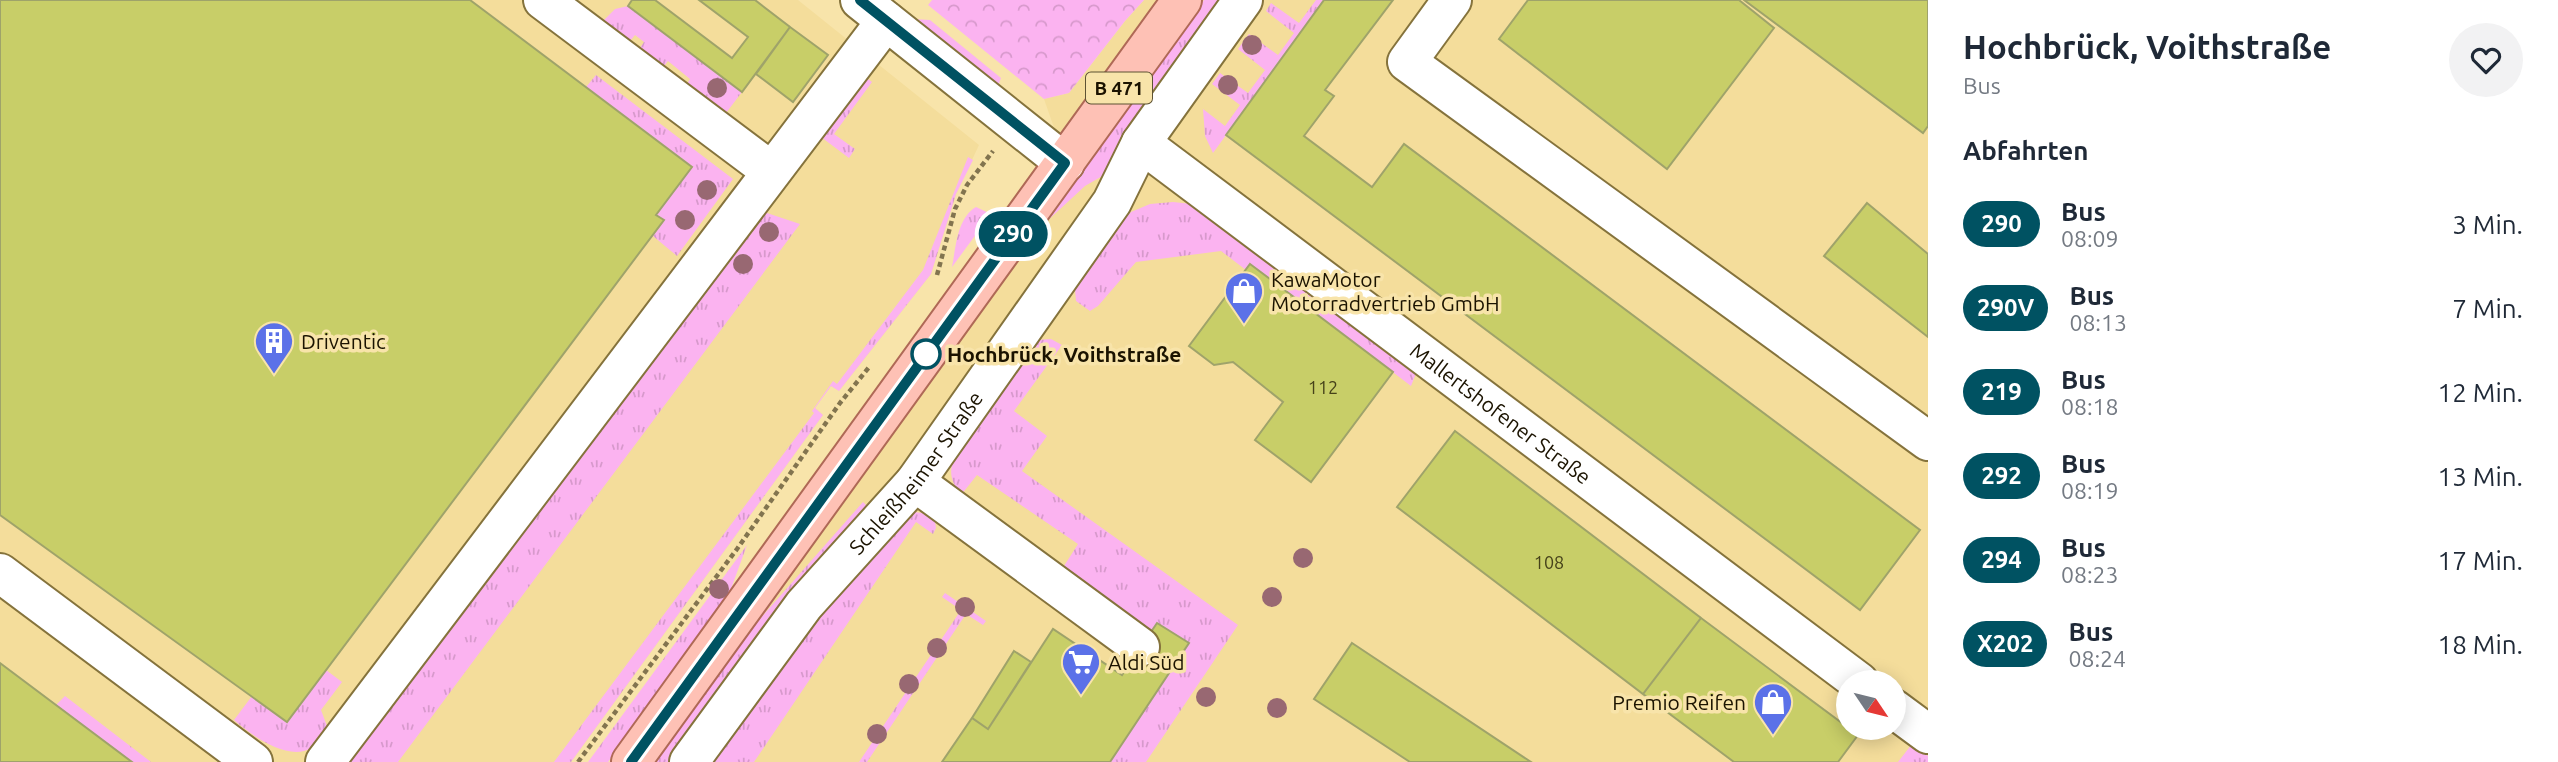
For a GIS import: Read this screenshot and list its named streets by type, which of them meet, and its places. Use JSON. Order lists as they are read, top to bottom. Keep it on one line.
{"streets":{"main road":["B 471"],"street":["Mallertshofener Straße","Schleißheimer Straße"]},"crossings":[["Mallertshofener Straße","Schleißheimer Straße"]],"places":{"shop":["KawaMotor Motorradvertrieb GmbH","Premio Reifen"],"other":["Hochbrück, Voithstraße"],"building":["Driventic"],"supermarket":["Aldi Süd"]},"lines":["bus line 290"],"house_numbers":["112","108"],"north":"bottom right","page":{"on_map":"290","heading":[["Hochbrück, Voithstraße","Bus"],"Abfahrten"],"list":[{"mark":"290","name":"Bus","note":"08:09","value":"3 Min."},{"mark":"290V","name":"Bus","note":"08:13","value":"7 Min."},{"mark":"219","name":"Bus","note":"08:18","value":"12 Min."},{"mark":"292","name":"Bus","note":"08:19","value":"13 Min."},{"mark":"294","name":"Bus","note":"08:23","value":"17 Min."},{"mark":"X202","name":"Bus","note":"08:24","value":"18 Min."}]}}
